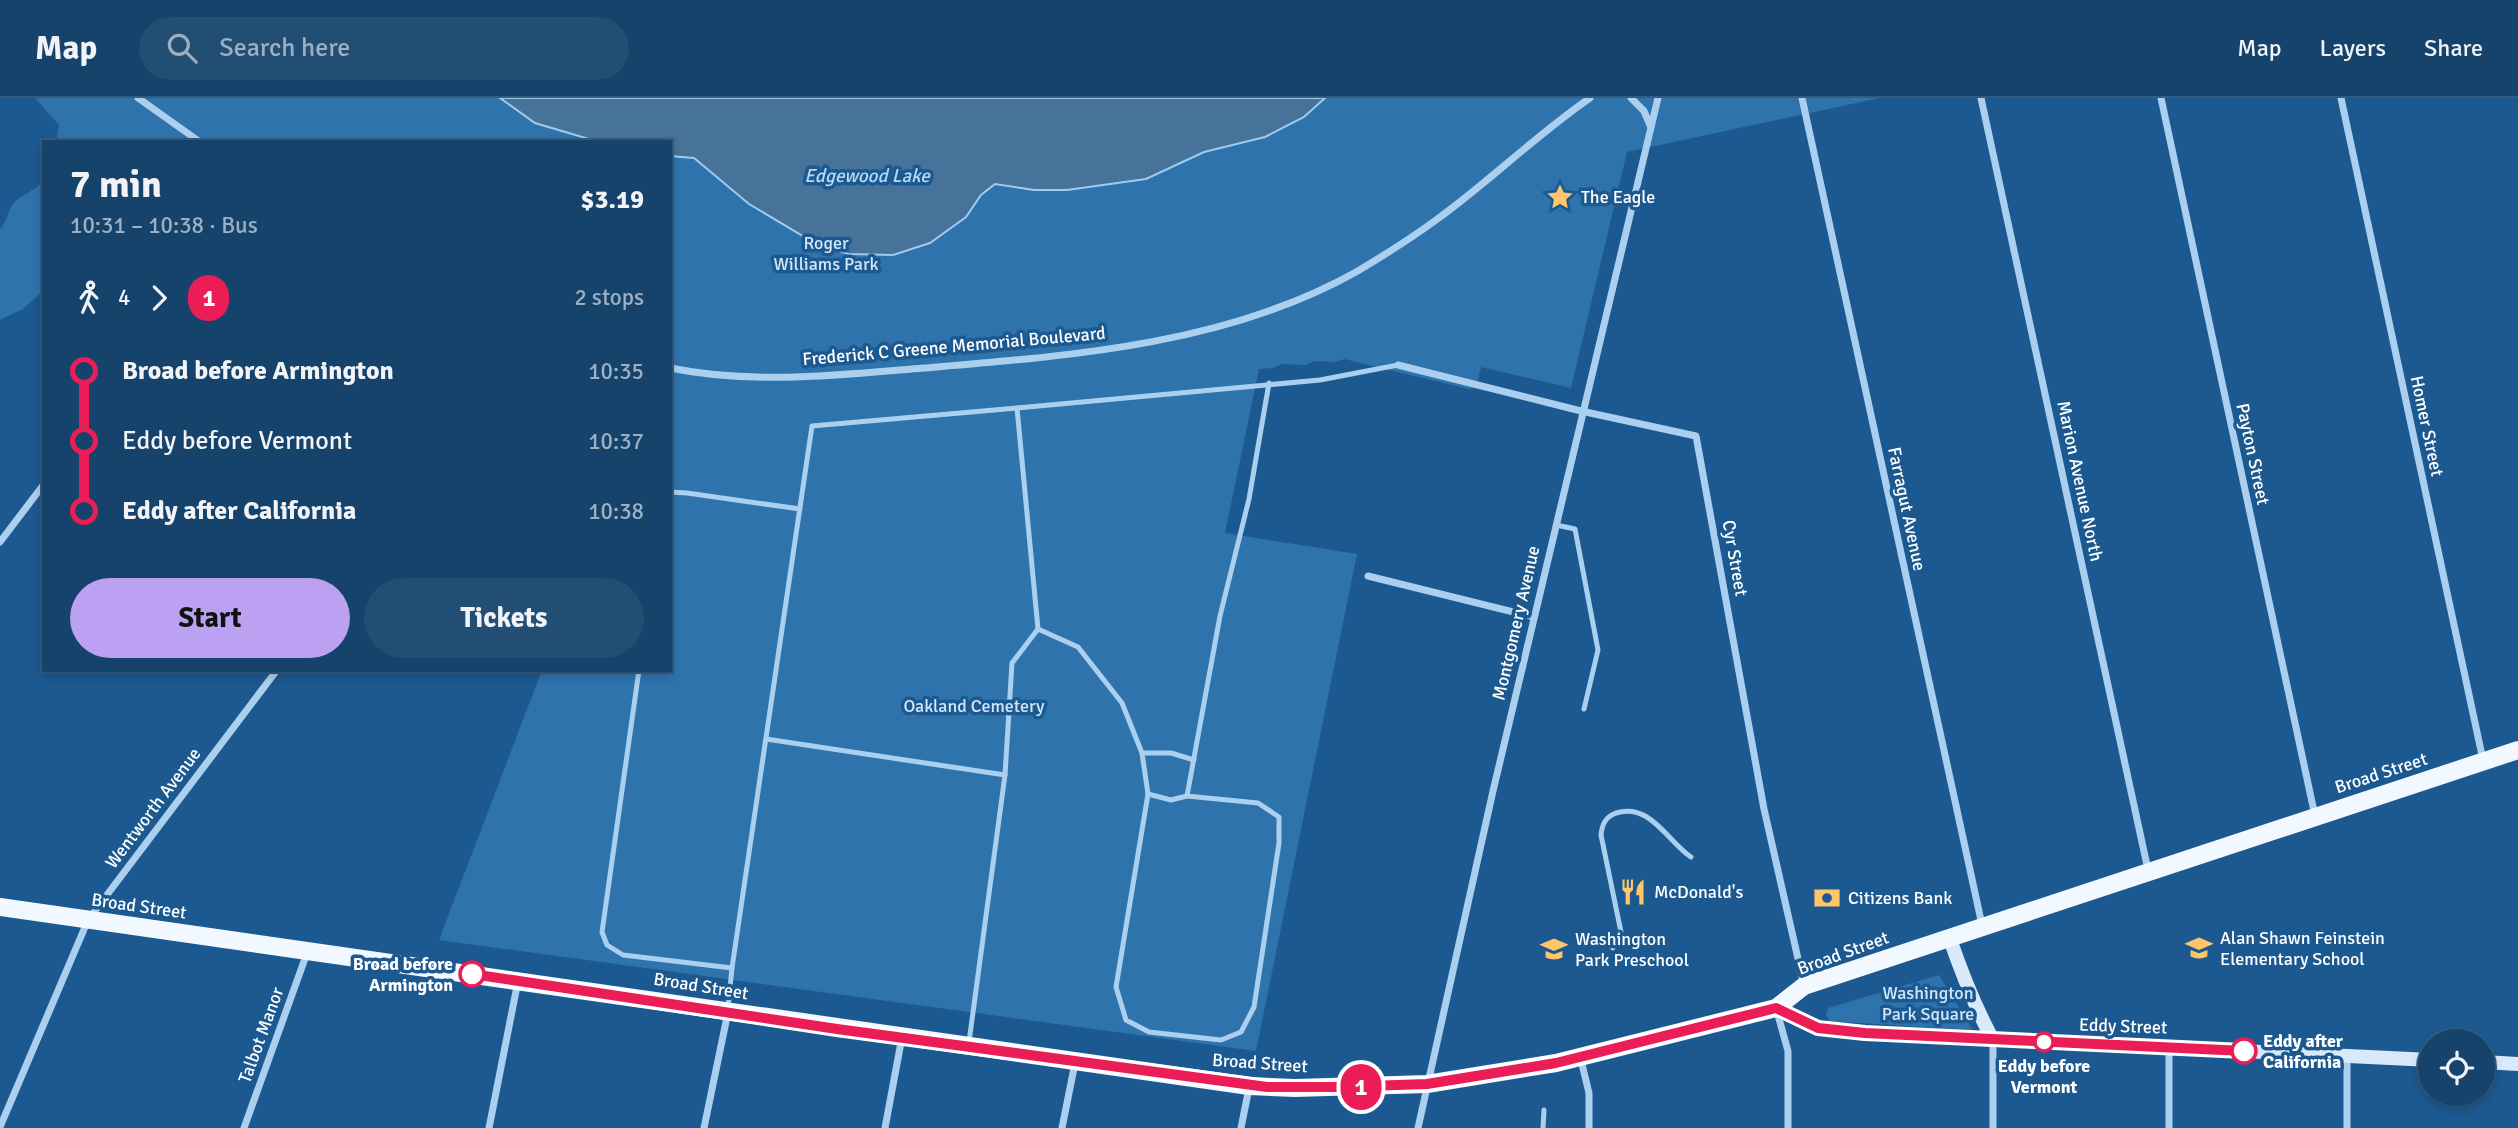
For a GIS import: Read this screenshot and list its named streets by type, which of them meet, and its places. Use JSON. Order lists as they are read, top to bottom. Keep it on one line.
{"streets":{"main road":["Broad Street","Eddy Street"],"street":["Frederick C Greene Memorial Boulevard","Homer Street","Payton Street","Marion Avenue North","Farragut Avenue","Cyr Street","Montgomery Avenue","Wentworth Avenue","Talbot Manor"]},"crossings":[["Homer Street","Broad Street"],["Payton Street","Broad Street"],["Marion Avenue North","Broad Street"],["Farragut Avenue","Broad Street"],["Cyr Street","Montgomery Avenue"],["Cyr Street","Broad Street"],["Montgomery Avenue","Broad Street"],["Broad Street","Wentworth Avenue"],["Broad Street","Eddy Street"],["Broad Street","Talbot Manor"]],"water":["Edgewood Lake"],"parks":["Roger Williams Park","Oakland Cemetery","Washington Park Square"],"places":{"place":["The Eagle"],"restaurant":["McDonald's"],"bank":["Citizens Bank"],"school or university":["Alan Shawn Feinstein Elementary School","Washington Park Preschool"],"other":["Broad before Armington","Eddy before Vermont","Eddy after California"]},"lines":["bus line 1"],"page":{"header":"Map","search":"Search here","nav":["Map","Layers","Share"],"on_map":"1","heading":["7 min","10:31 – 10:38 · Bus","$3.19"],"legs":["4","1","2 stops"],"list":[{"name":"Broad before Armington","value":"10:35"},{"name":"Eddy before Vermont","value":"10:37"},{"name":"Eddy after California","value":"10:38"}],"buttons":["Start","Tickets"]}}
